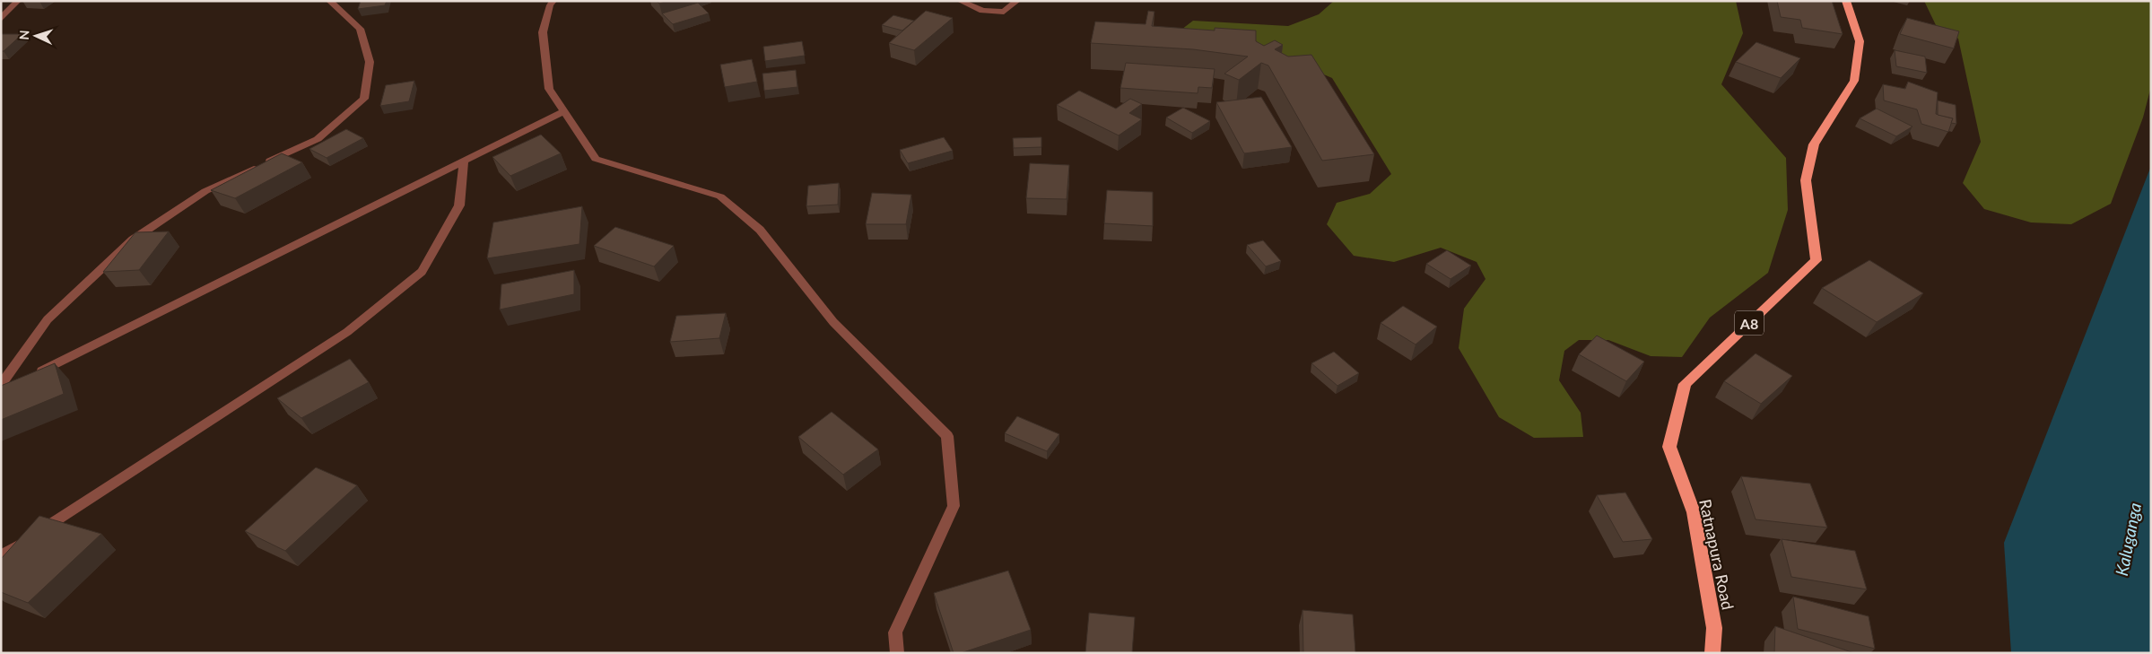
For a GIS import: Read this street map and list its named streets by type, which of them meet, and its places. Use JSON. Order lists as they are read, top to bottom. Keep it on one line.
{"streets":{"highway":["A8","Ratnapura Road"]},"water":["Kaluganga"],"north":"left"}
